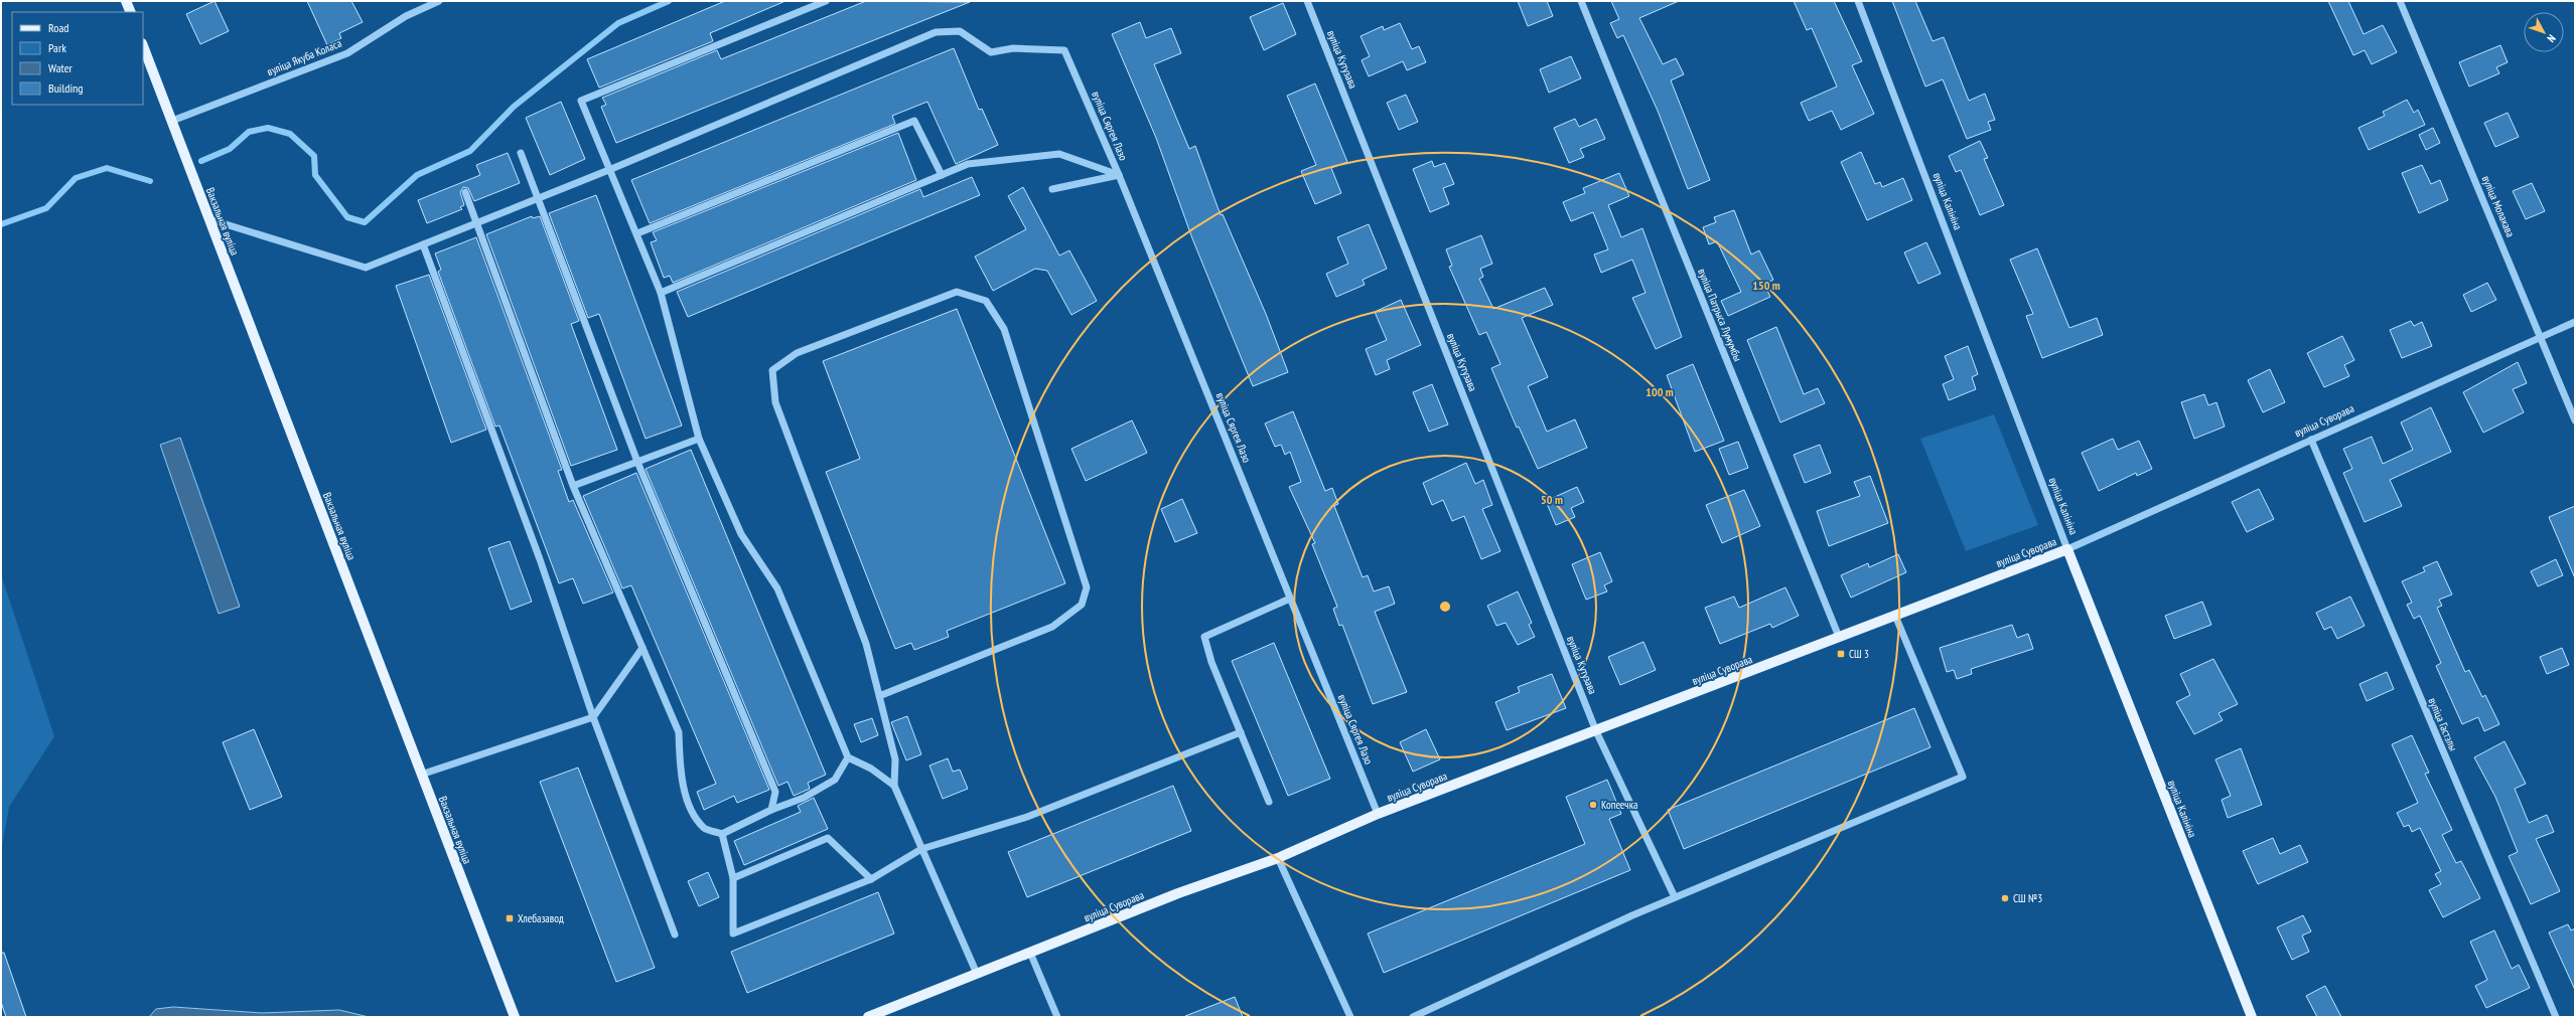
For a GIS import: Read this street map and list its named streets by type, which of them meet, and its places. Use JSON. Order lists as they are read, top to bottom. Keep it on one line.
{"streets":{"main road":["вуліца Калініна","Вакзальная вуліца","вуліца Суворава"],"street":["вуліца Якуба Коласа","вуліца Кутузава","вуліца Сяргея Лазо","вуліца Молакава","вуліца Патрыса Лумумбы","вуліца Гастэлы"]},"crossings":[["вуліца Якуба Коласа","Вакзальная вуліца"],["вуліца Кутузава","вуліца Суворава"],["вуліца Сяргея Лазо","вуліца Суворава"],["вуліца Калініна","вуліца Суворава"],["вуліца Молакава","вуліца Суворава"],["вуліца Патрыса Лумумбы","вуліца Суворава"],["вуліца Суворава","вуліца Гастэлы"]],"places":{"transit":["СШ 3","Хлебазавод"],"other":["Копеечка","СШ №3"]},"legend":["Road","Park","Water","Building"],"north":"bottom right","rings":["150 m","100 m","50 m"]}
